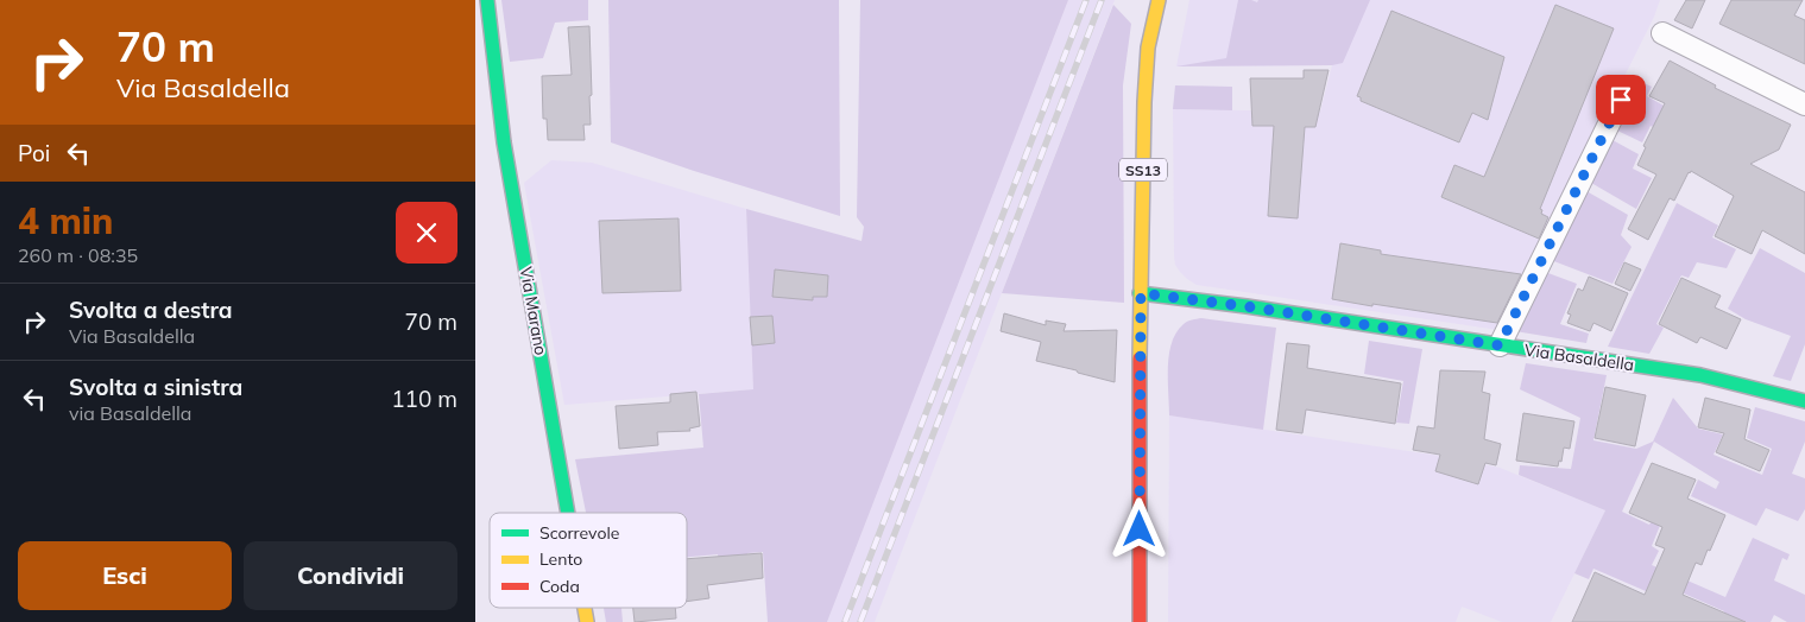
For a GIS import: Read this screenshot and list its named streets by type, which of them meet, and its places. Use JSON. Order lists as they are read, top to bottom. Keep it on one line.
{"streets":{"street":["SS13","Via Marano","Via Basaldella"]},"crossings":[["SS13","Via Basaldella"]],"legend":["Scorrevole","Lento","Coda"],"page":{"turn":["70 m","Via Basaldella"],"then":"Poi","heading":["4 min","260 m · 08:35"],"list":[{"name":"Svolta a destra","note":"Via Basaldella","value":"70 m"},{"name":"Svolta a sinistra","note":"via Basaldella","value":"110 m"}],"buttons":["Esci","Condividi"]}}
